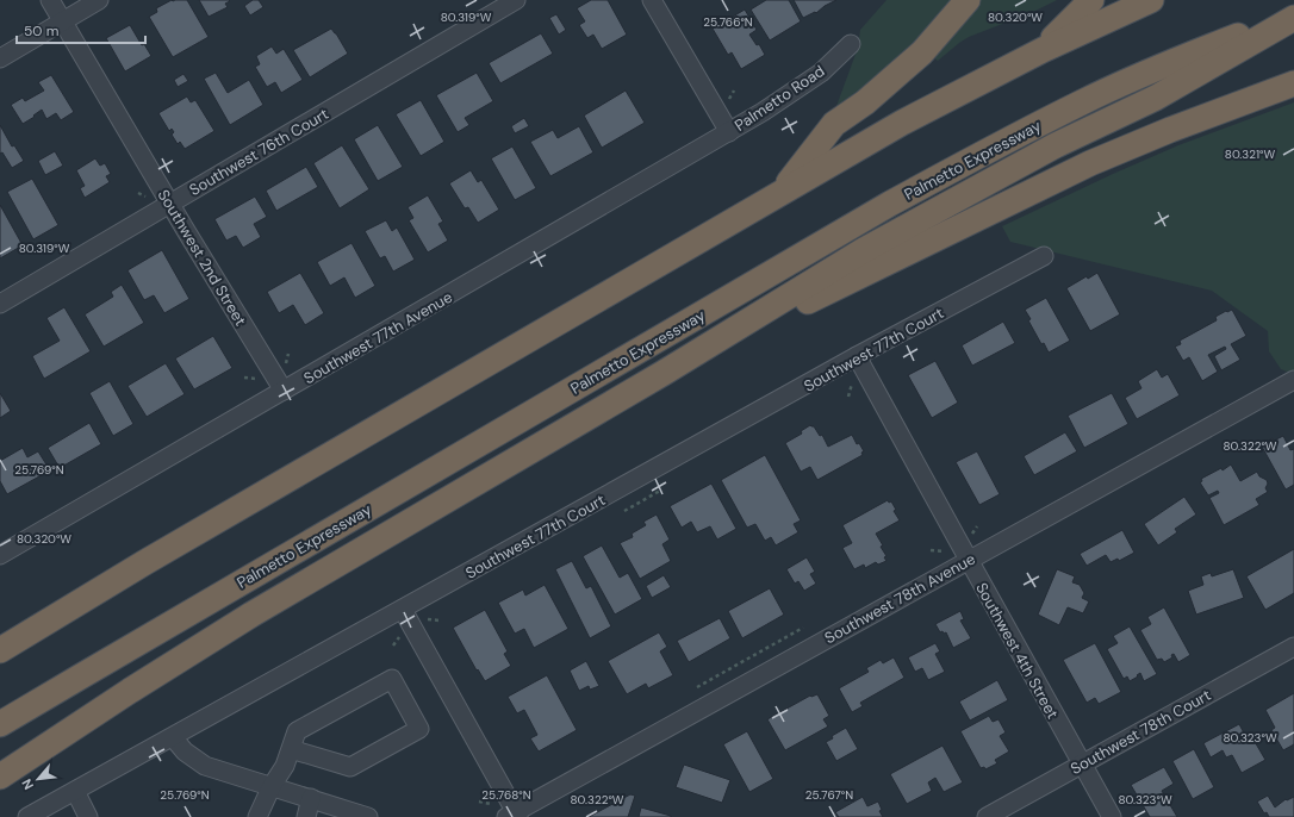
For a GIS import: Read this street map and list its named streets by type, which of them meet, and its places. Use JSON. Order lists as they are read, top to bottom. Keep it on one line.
{"streets":{"highway":["Palmetto Expressway"],"street":["Palmetto Road","Southwest 76th Court","Southwest 2nd Street","Southwest 77th Avenue","Southwest 77th Court","Southwest 78th Avenue","Southwest 4th Street","Southwest 78th Court"]},"crossings":[["Palmetto Road","Southwest 77th Avenue"],["Southwest 76th Court","Southwest 2nd Street"],["Southwest 2nd Street","Southwest 77th Avenue"],["Southwest 77th Court","Southwest 4th Street"],["Southwest 78th Avenue","Southwest 4th Street"],["Southwest 4th Street","Southwest 78th Court"]],"scale_bar":"50 m","north":"bottom left","coordinates":["80.319°W","80.320°W","25.766°N","80.321°W","80.322°W","25.769°N","80.323°W","25.768°N","25.767°N"]}
